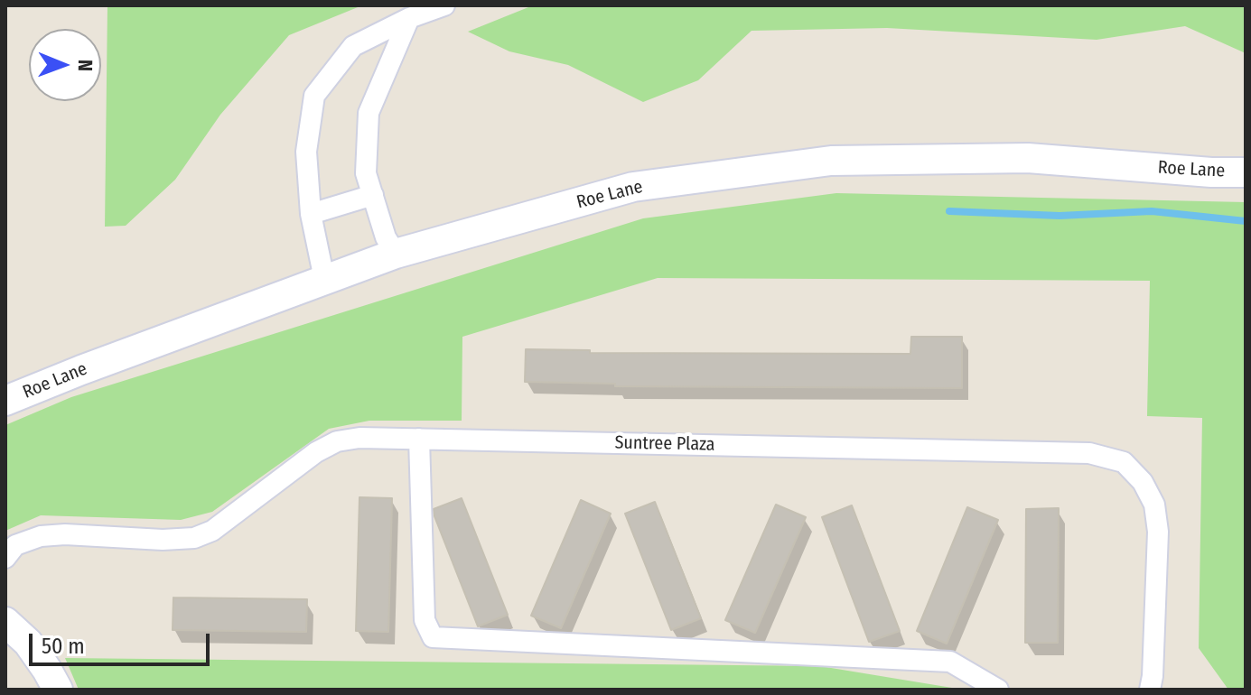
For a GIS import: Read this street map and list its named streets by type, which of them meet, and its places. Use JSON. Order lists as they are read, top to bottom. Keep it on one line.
{"streets":{"street":["Roe Lane","Suntree Plaza"]},"scale_bar":"50 m","north":"right"}
